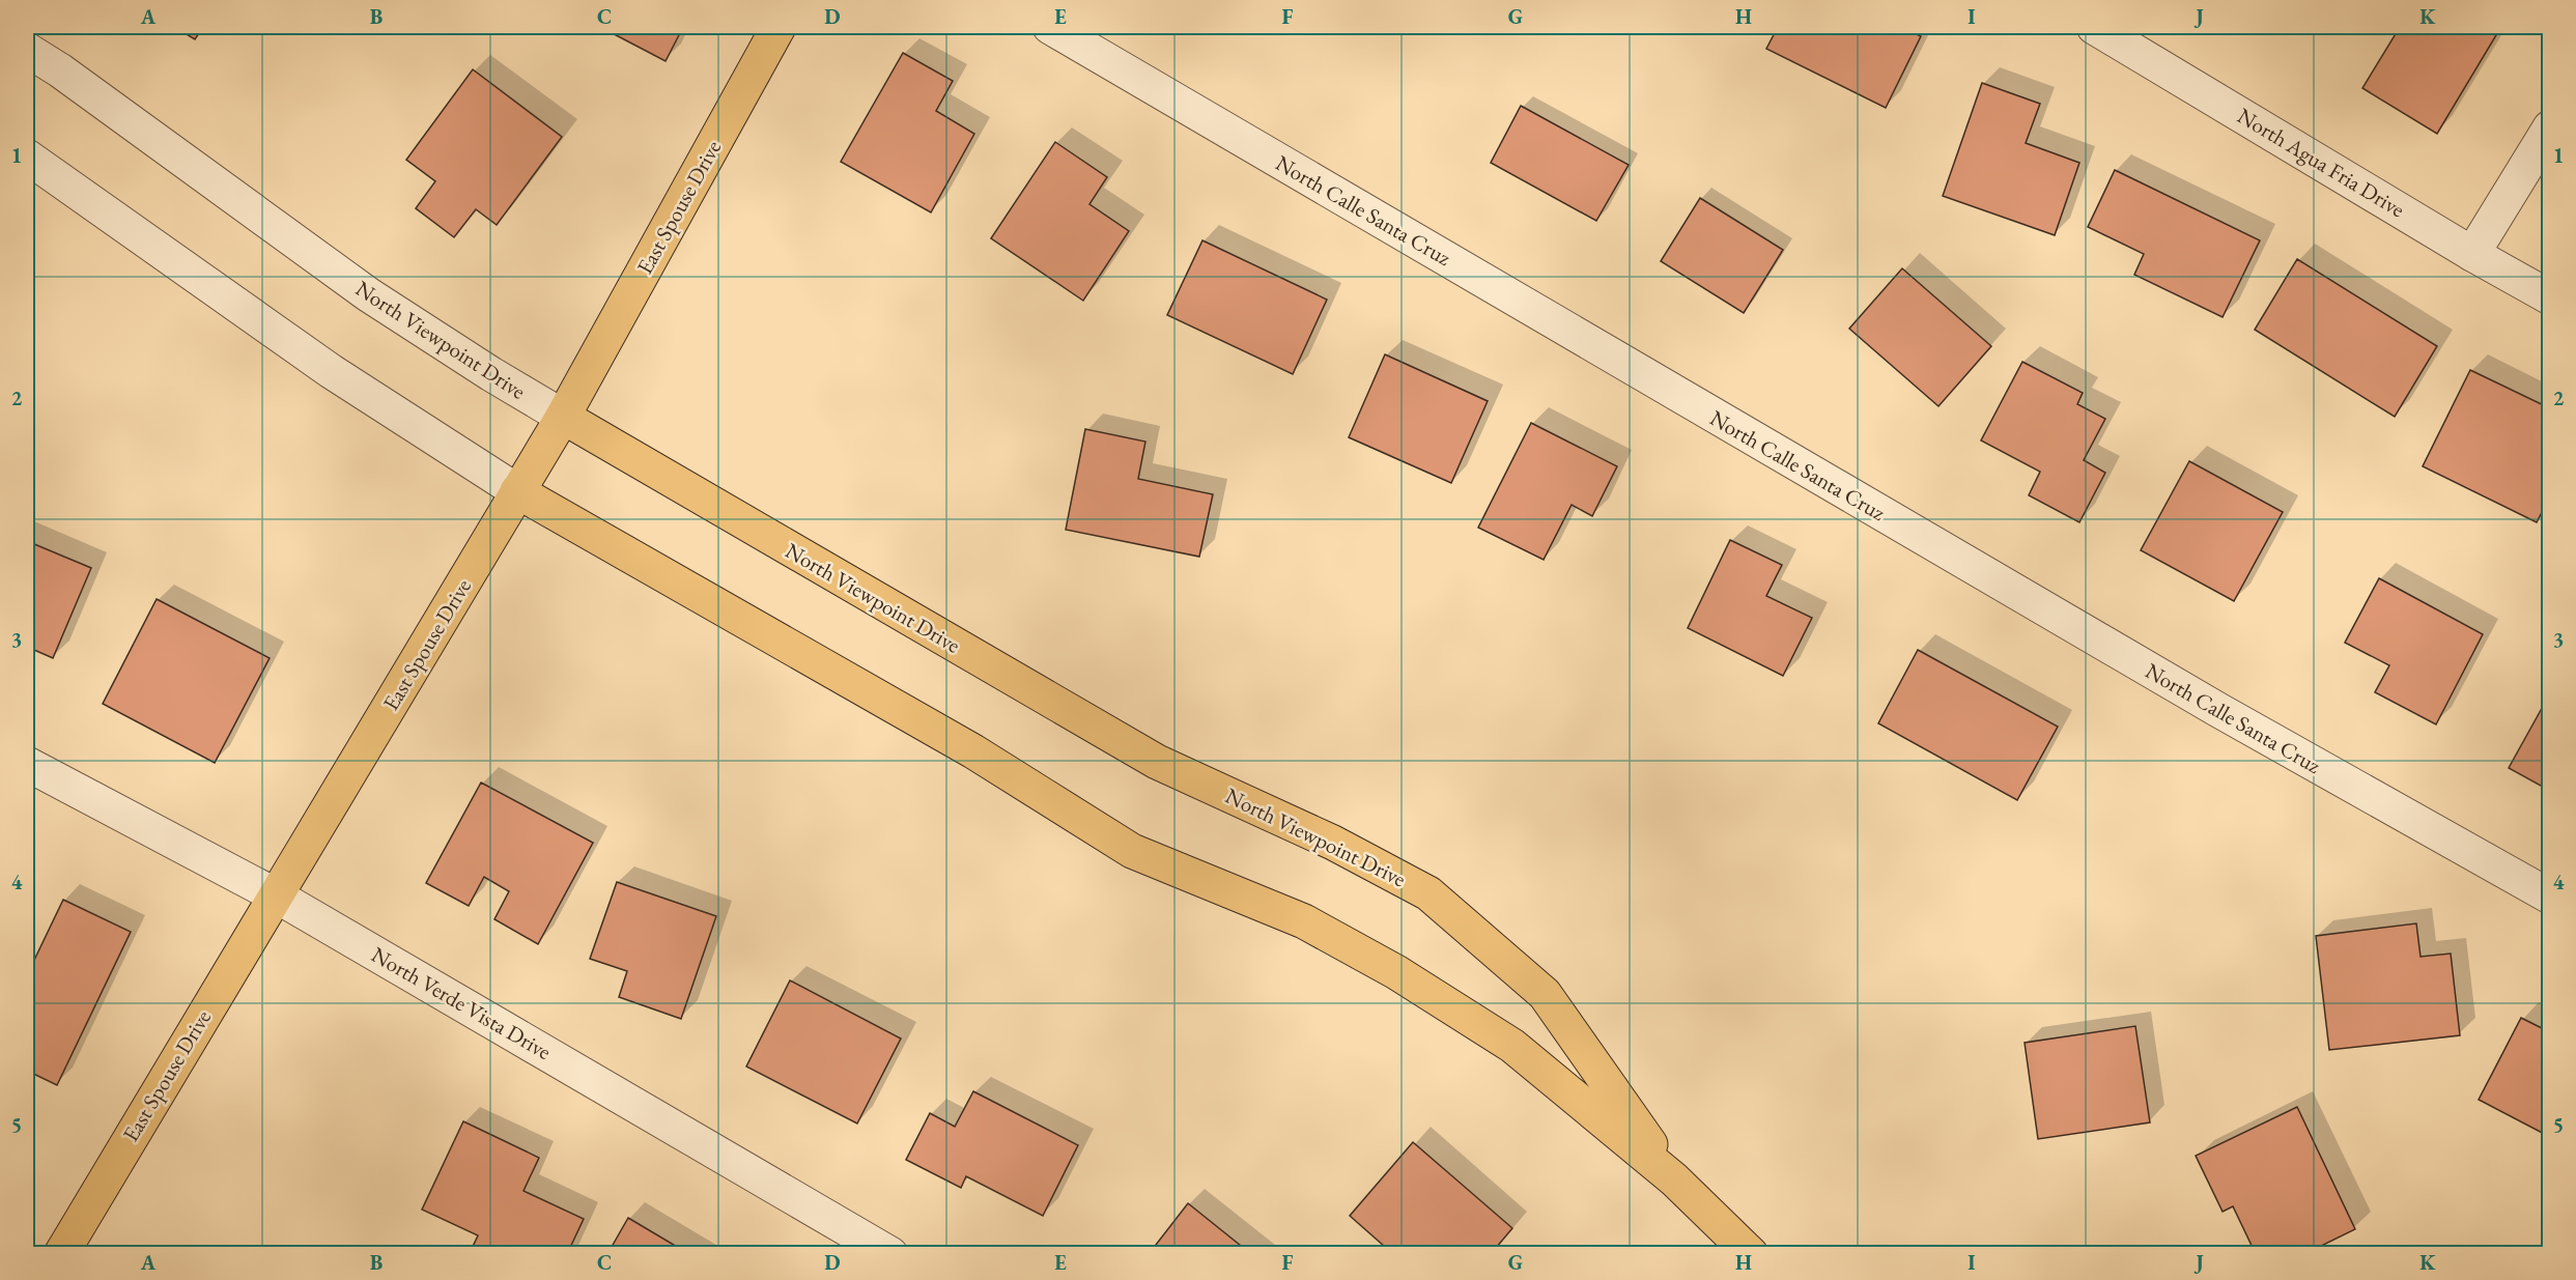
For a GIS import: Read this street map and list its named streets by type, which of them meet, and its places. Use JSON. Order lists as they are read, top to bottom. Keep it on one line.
{"streets":{"main road":["East Spouse Drive","North Viewpoint Drive"],"street":["North Agua Fria Drive","North Calle Santa Cruz","North Verde Vista Drive"]},"crossings":[["East Spouse Drive","North Viewpoint Drive"],["East Spouse Drive","North Verde Vista Drive"]],"grid":{"columns":["A","B","C","D","E","F","G","H","I","J","K"],"rows":["1","2","3","4","5"]}}
